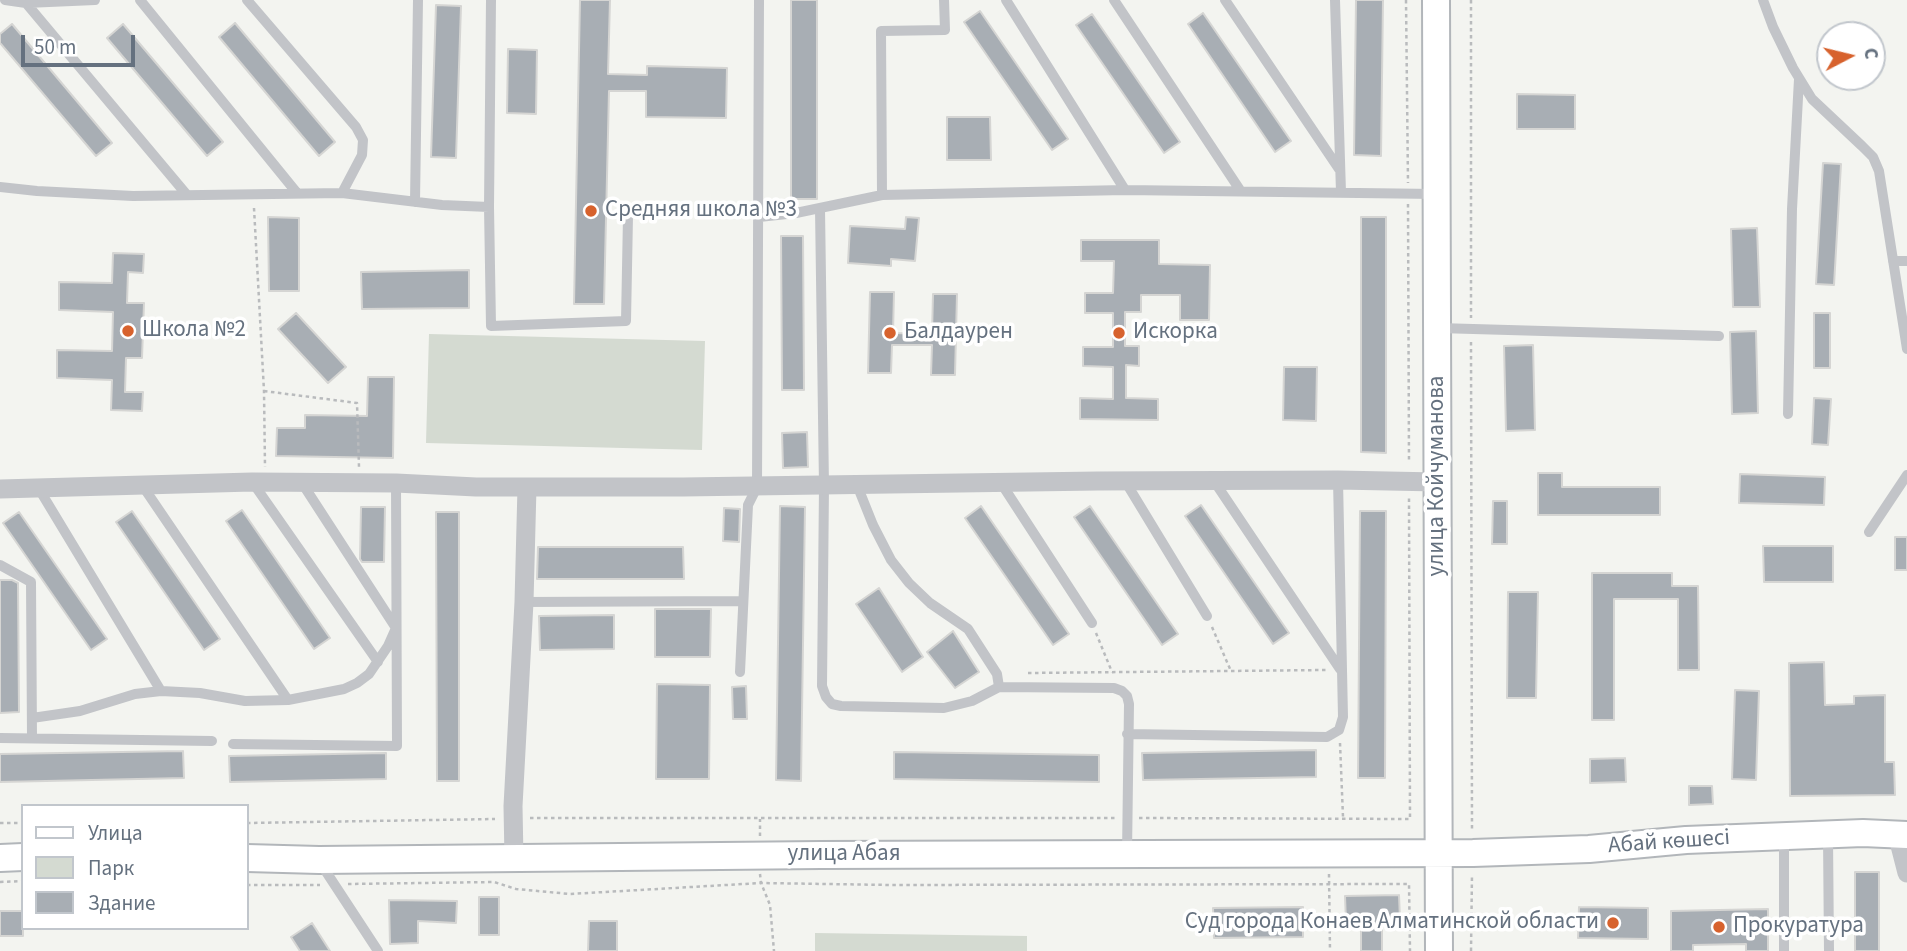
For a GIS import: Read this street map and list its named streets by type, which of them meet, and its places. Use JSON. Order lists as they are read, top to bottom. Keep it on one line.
{"streets":{"street":["улица Койчуманова","Абай көшесі","улица Абая"]},"crossings":[["улица Койчуманова","Абай көшесі"],["улица Койчуманова","улица Абая"],["Абай көшесі","улица Абая"]],"places":["Средняя школа №3","Школа №2","Балдаурен","Искоркa","Суд города Конаев Алматинской области","Прокуратура"],"legend":["Улица","Парк","Здание"],"scale_bar":"50 m","north":"right"}
